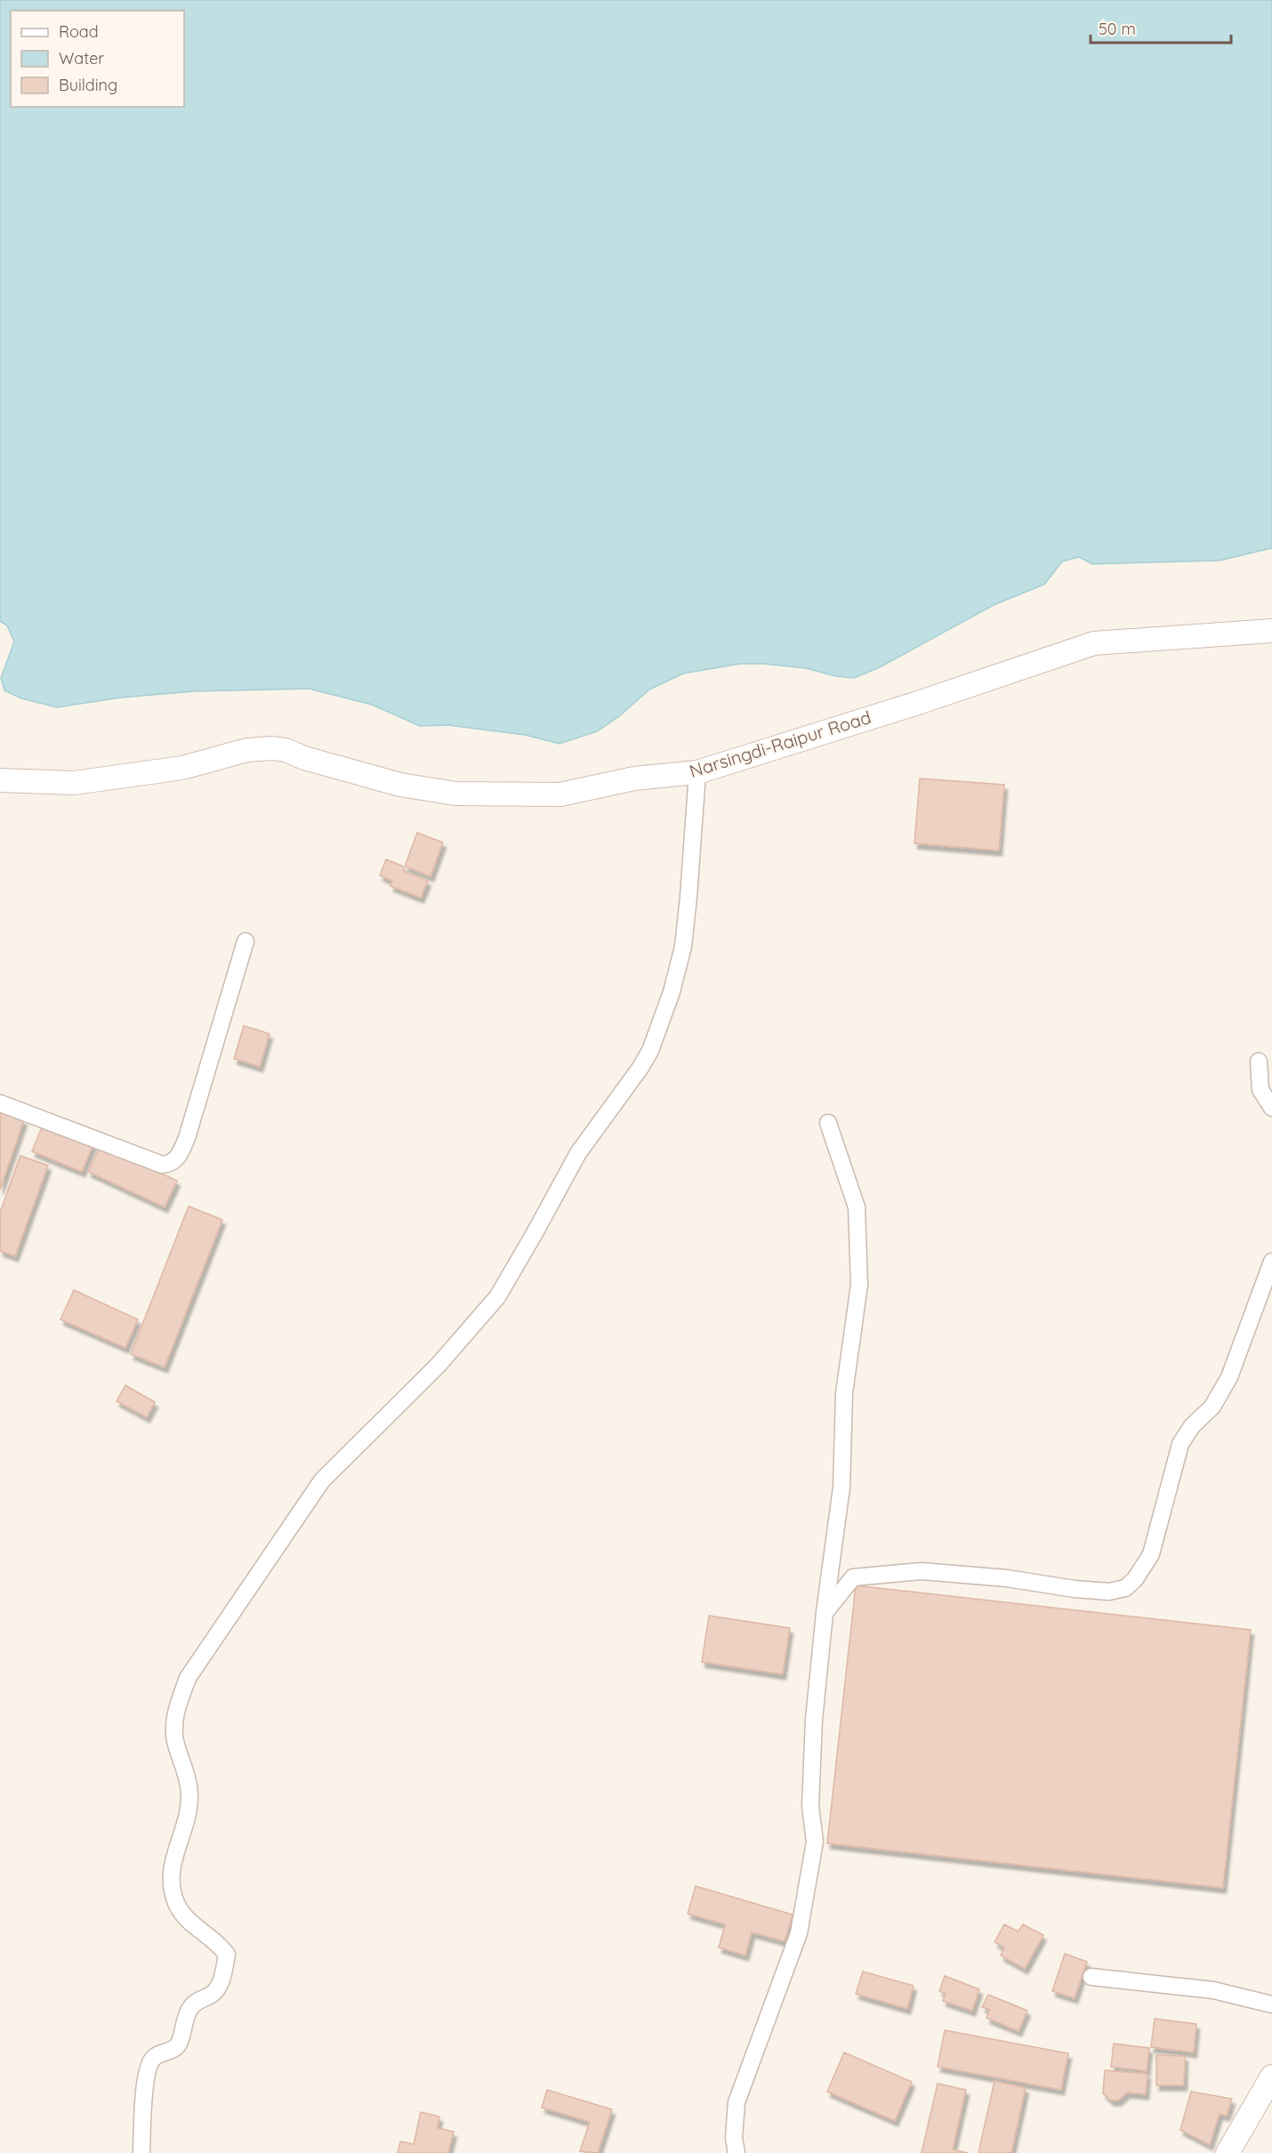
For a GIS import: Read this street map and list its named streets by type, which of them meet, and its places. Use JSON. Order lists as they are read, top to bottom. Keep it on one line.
{"streets":{"street":["Narsingdi-Raipur Road"]},"legend":["Road","Water","Building"],"scale_bar":"50 m"}
